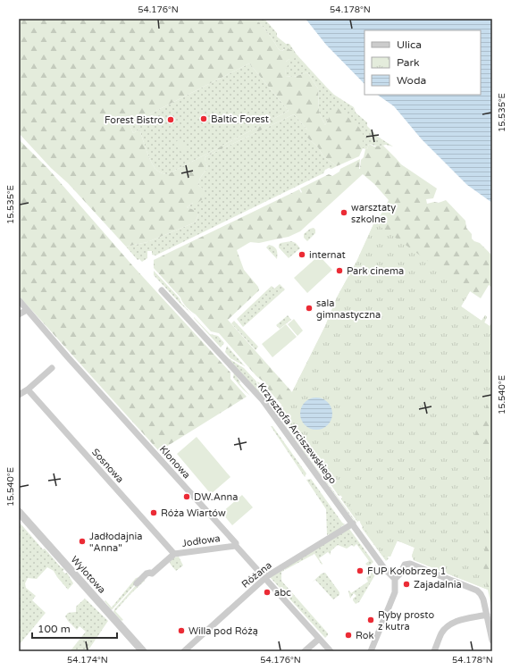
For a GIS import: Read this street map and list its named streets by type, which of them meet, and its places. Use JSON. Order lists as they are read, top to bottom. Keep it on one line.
{"streets":{"street":["Krzysztofa Arciszewskiego","Klonowa","Sosnowa","Jodłowa","Wylotowa","Różana"]},"crossings":[["Krzysztofa Arciszewskiego","Różana"],["Klonowa","Jodłowa"],["Klonowa","Różana"],["Sosnowa","Jodłowa"]],"places":["Baltic Forest","Forest Bistro","warsztaty szkolne","internat","Park cinema","sala gimnastyczna","DW.Anna","Róża Wiartów","Jadłodajnia \"Anna\"","FUP Kołobrzeg 1","Zajadalnia","abc","Ryby prosto z kutra","Willa pod Różą","Rok"],"legend":["Ulica","Park","Woda"],"scale_bar":"100 m","coordinates":["54.176°N","54.178°N","15.535°E","15.540°E","54.174°N"]}
